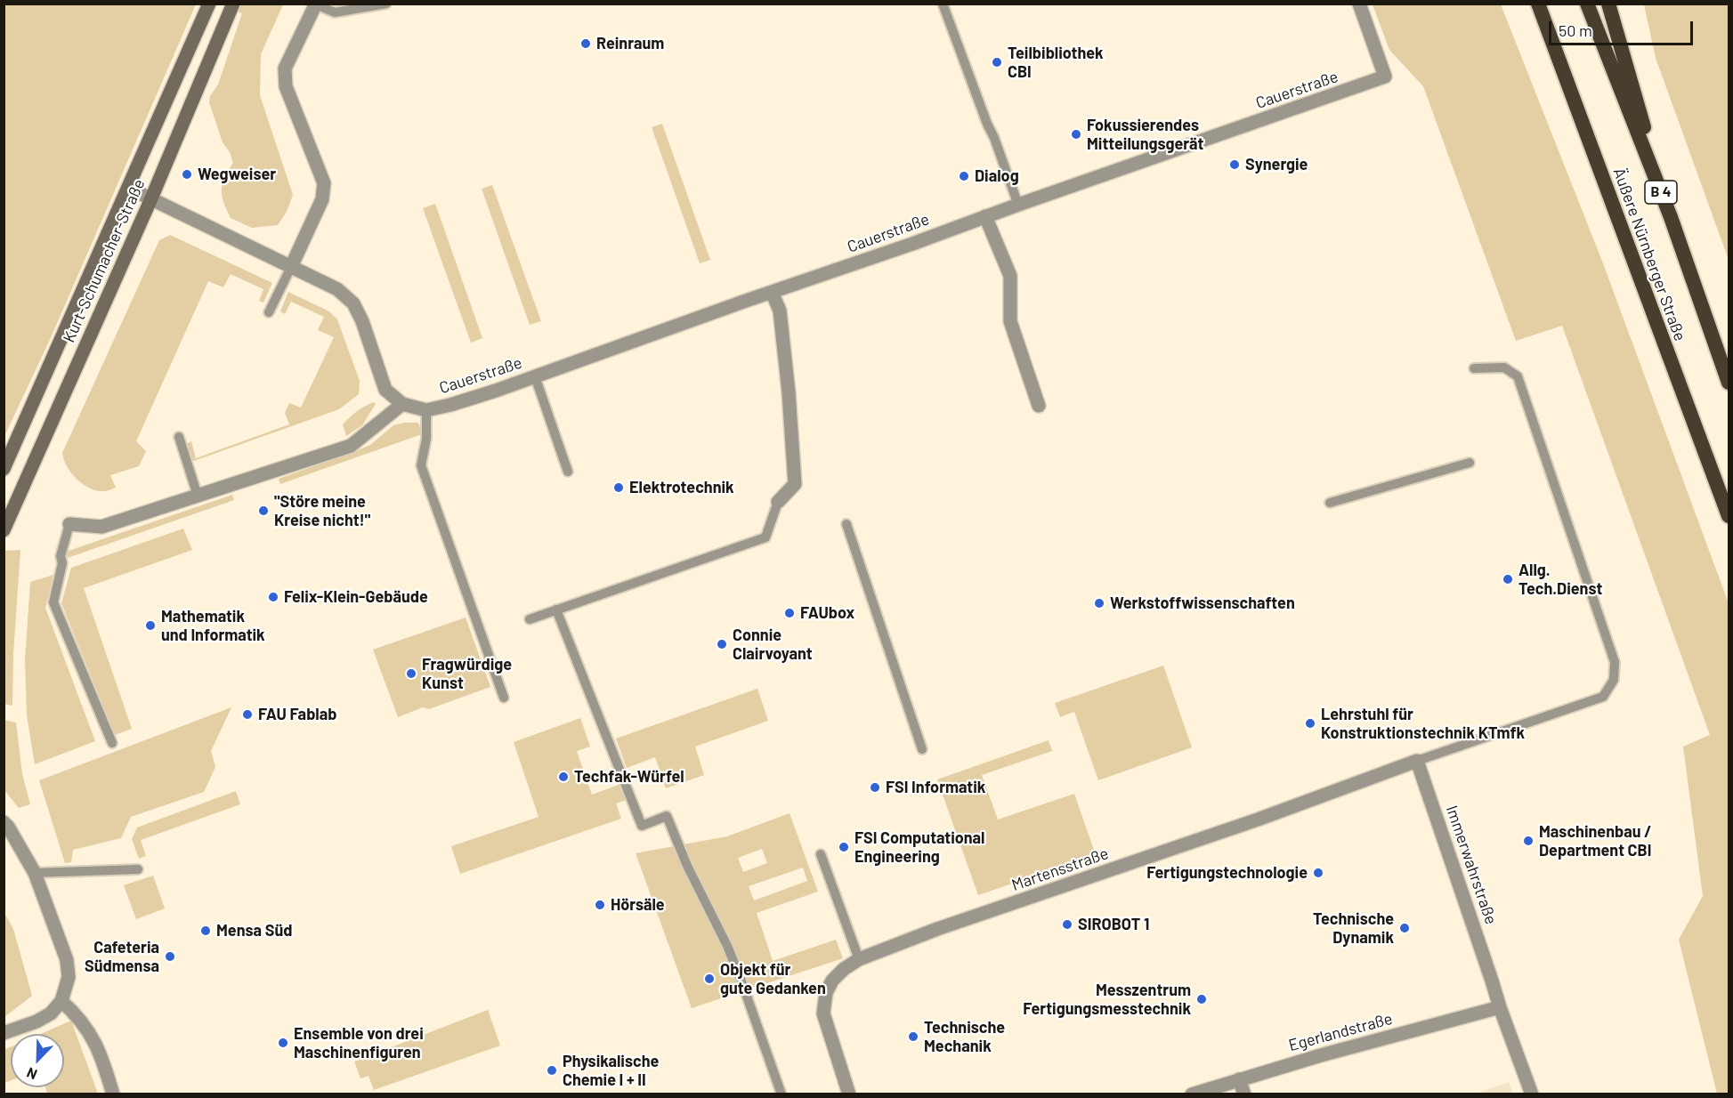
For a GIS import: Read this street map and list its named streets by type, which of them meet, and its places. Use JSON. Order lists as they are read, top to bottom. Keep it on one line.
{"streets":{"highway":["B 4","Äußere Nürnberger Straße"],"main road":["Kurt-Schumacher-Straße"],"street":["Cauerstraße","Immerwahrstraße","Martensstraße","Egerlandstraße"]},"crossings":[["Immerwahrstraße","Martensstraße"],["Immerwahrstraße","Egerlandstraße"]],"places":["Reinraum","Teilbibliothek CBI","Fokussierendes Mitteilungsgerät","Synergie","Wegweiser","Dialog","Elektrotechnik","\"Störe meine Kreise nicht!\"","Allg. Tech.Dienst","Felix-Klein-Gebäude","Werkstoffwissenschaften","FAUbox","Mathematik und Informatik","Connie Clairvoyant","Fragwürdige Kunst","FAU Fablab","Lehrstuhl für Konstruktionstechnik KTmfk","Techfak-Würfel","FSI Informatik","Maschinenbau / Department CBI","FSI Computational Engineering","Fertigungstechnologie","Hörsäle","SIROBOT 1","Technische Dynamik","Mensa Süd","Cafeteria Südmensa","Objekt für gute Gedanken","Messzentrum Fertigungsmesstechnik","Technische Mechanik","Ensemble von drei Maschinenfiguren","Physikalische Chemie I + II"],"scale_bar":"50 m","north":"bottom left"}
